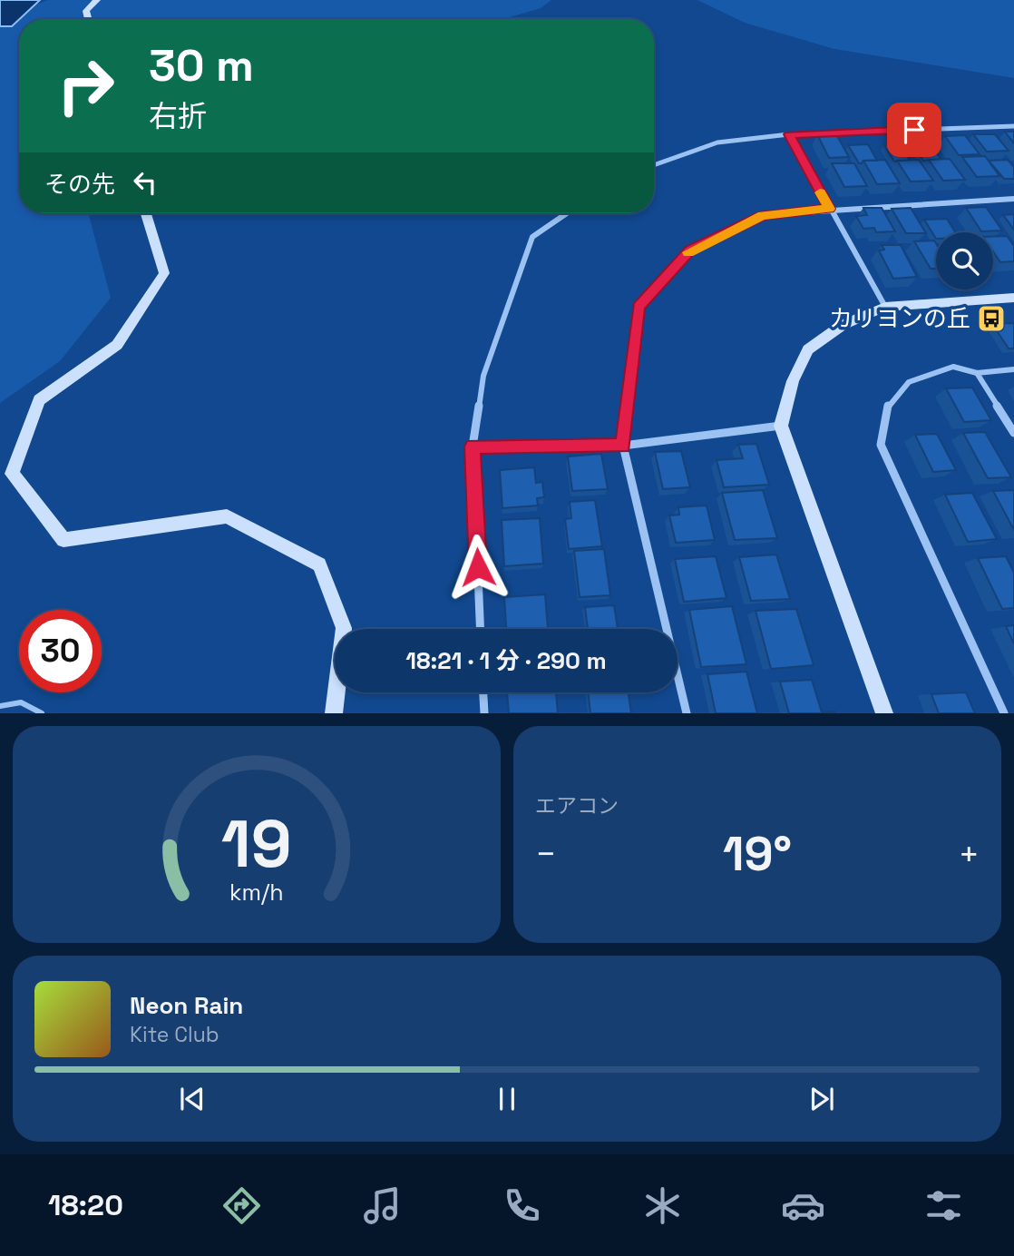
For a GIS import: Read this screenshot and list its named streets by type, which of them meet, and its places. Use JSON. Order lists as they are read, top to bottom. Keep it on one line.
{"places":{"bus stop":["カリヨンの丘"]},"page":{"turn":["30 m","右折"],"then":"その先","limit":"30","trip":"18:21 · 1 分 · 290 m","tile":"エアコン","heat":["−","19°","+"],"song":["Neon Rain","Kite Club"],"tabs":"18:20","gauge":["19","km/h"]}}
